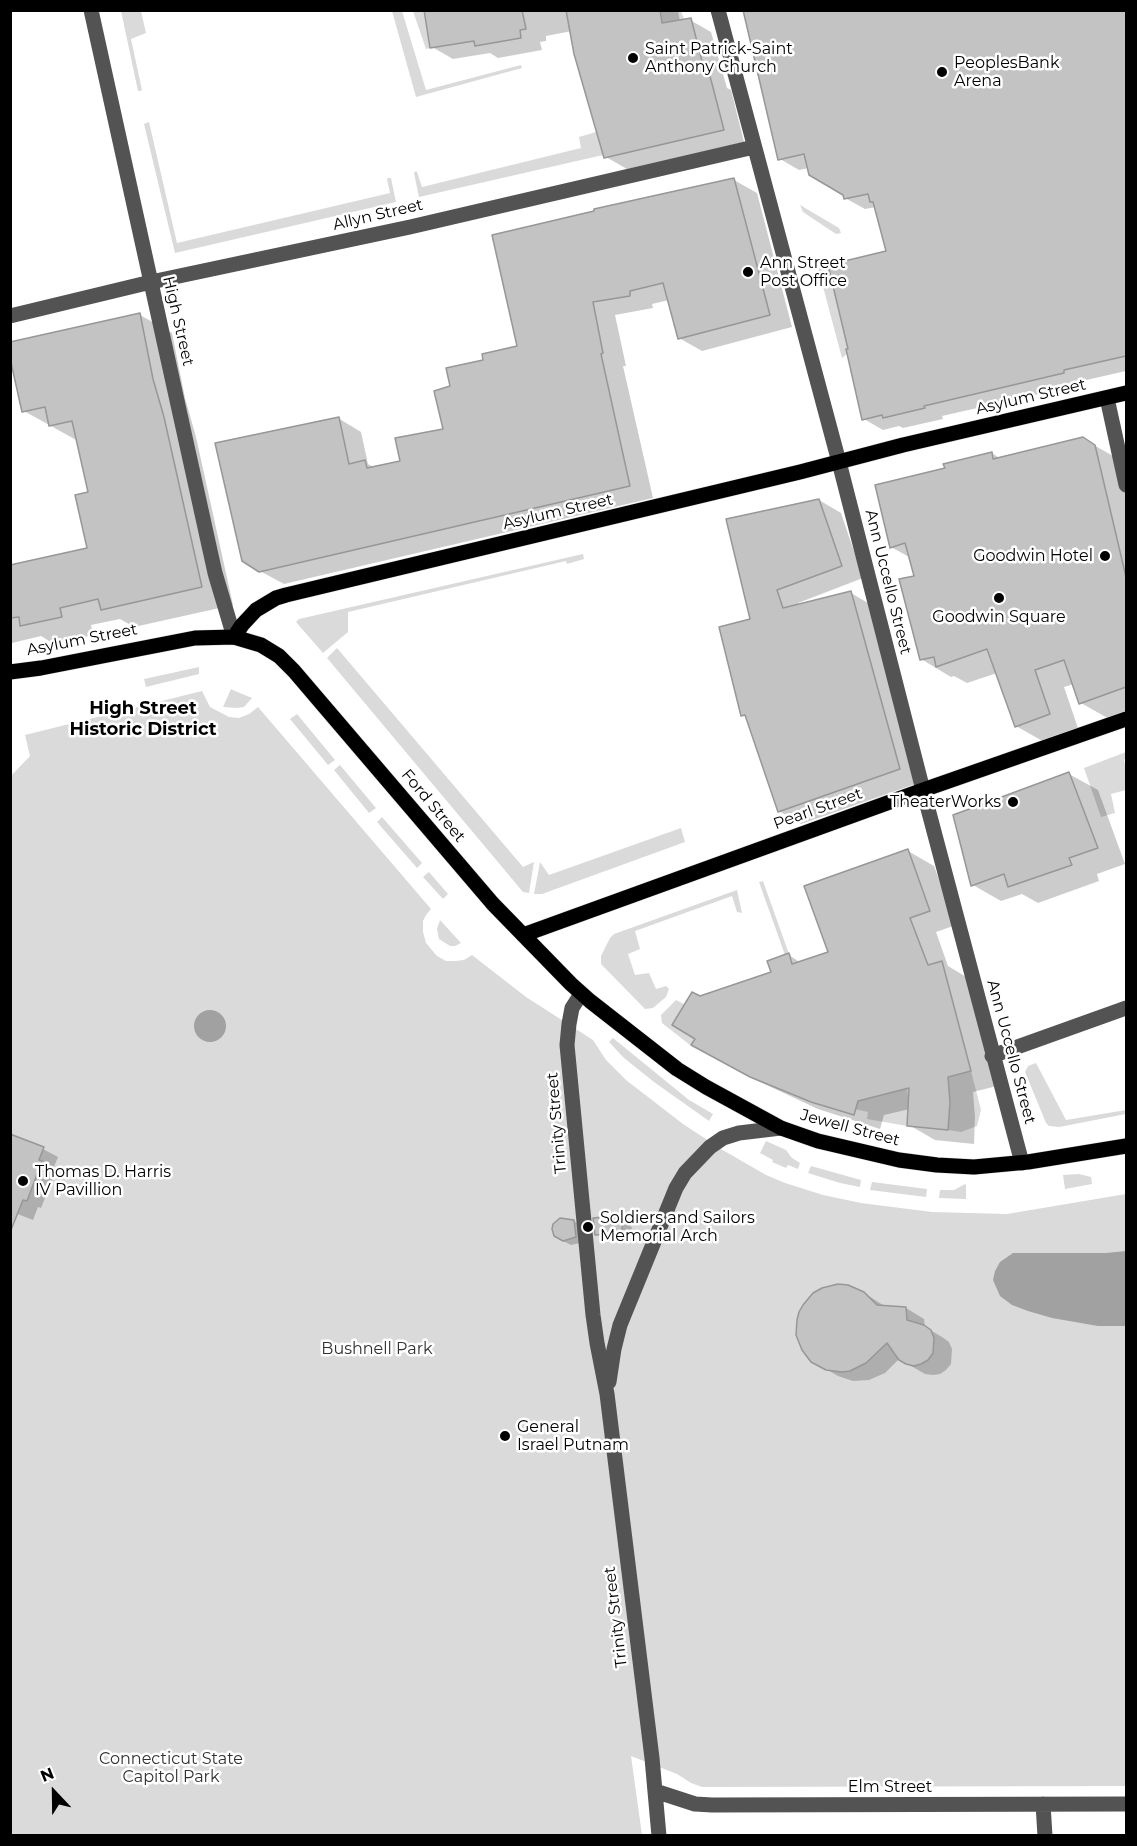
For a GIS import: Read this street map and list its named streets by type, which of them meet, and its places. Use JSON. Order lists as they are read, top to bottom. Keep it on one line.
{"streets":{"main road":["Asylum Street","Ford Street","Pearl Street","Jewell Street"],"street":["Allyn Street","High Street","Ann Uccello Street","Trinity Street","Elm Street"]},"crossings":[["Allyn Street","High Street"],["Allyn Street","Ann Uccello Street"],["High Street","Asylum Street"],["High Street","Ford Street"],["Asylum Street","Ann Uccello Street"],["Asylum Street","Ford Street"],["Ann Uccello Street","Pearl Street"],["Ann Uccello Street","Jewell Street"],["Ford Street","Pearl Street"],["Ford Street","Trinity Street"],["Ford Street","Jewell Street"],["Trinity Street","Jewell Street"],["Trinity Street","Elm Street"]],"districts":["High Street Historic District"],"parks":["Bushnell Park","Connecticut State Capitol Park"],"places":["Saint Patrick-Saint Anthony Church","PeoplesBank Arena","Ann Street Post Office","Goodwin Hotel","Goodwin Square","TheaterWorks","Thomas D. Harris IV Pavillion","Soldiers and Sailors Memorial Arch","General Israel Putnam"],"north":"top"}
